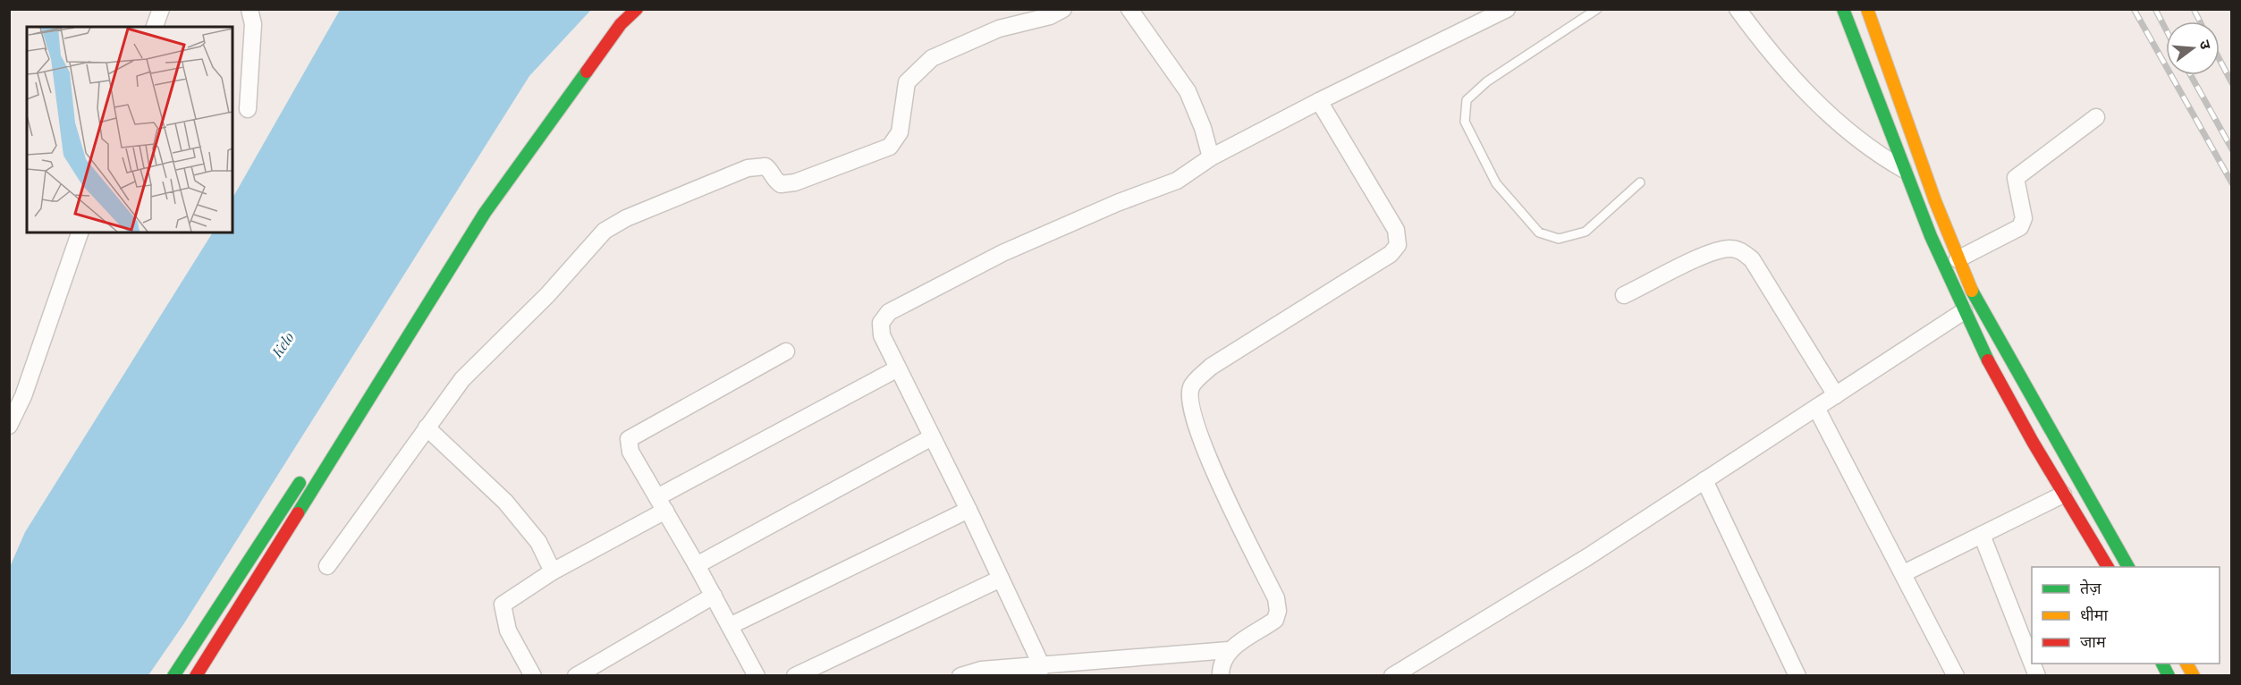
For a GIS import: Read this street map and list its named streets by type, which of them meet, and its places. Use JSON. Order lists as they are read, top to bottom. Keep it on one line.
{"water":["Kelo"],"legend":["तेज़","धीमा","जाम"],"north":"right"}
